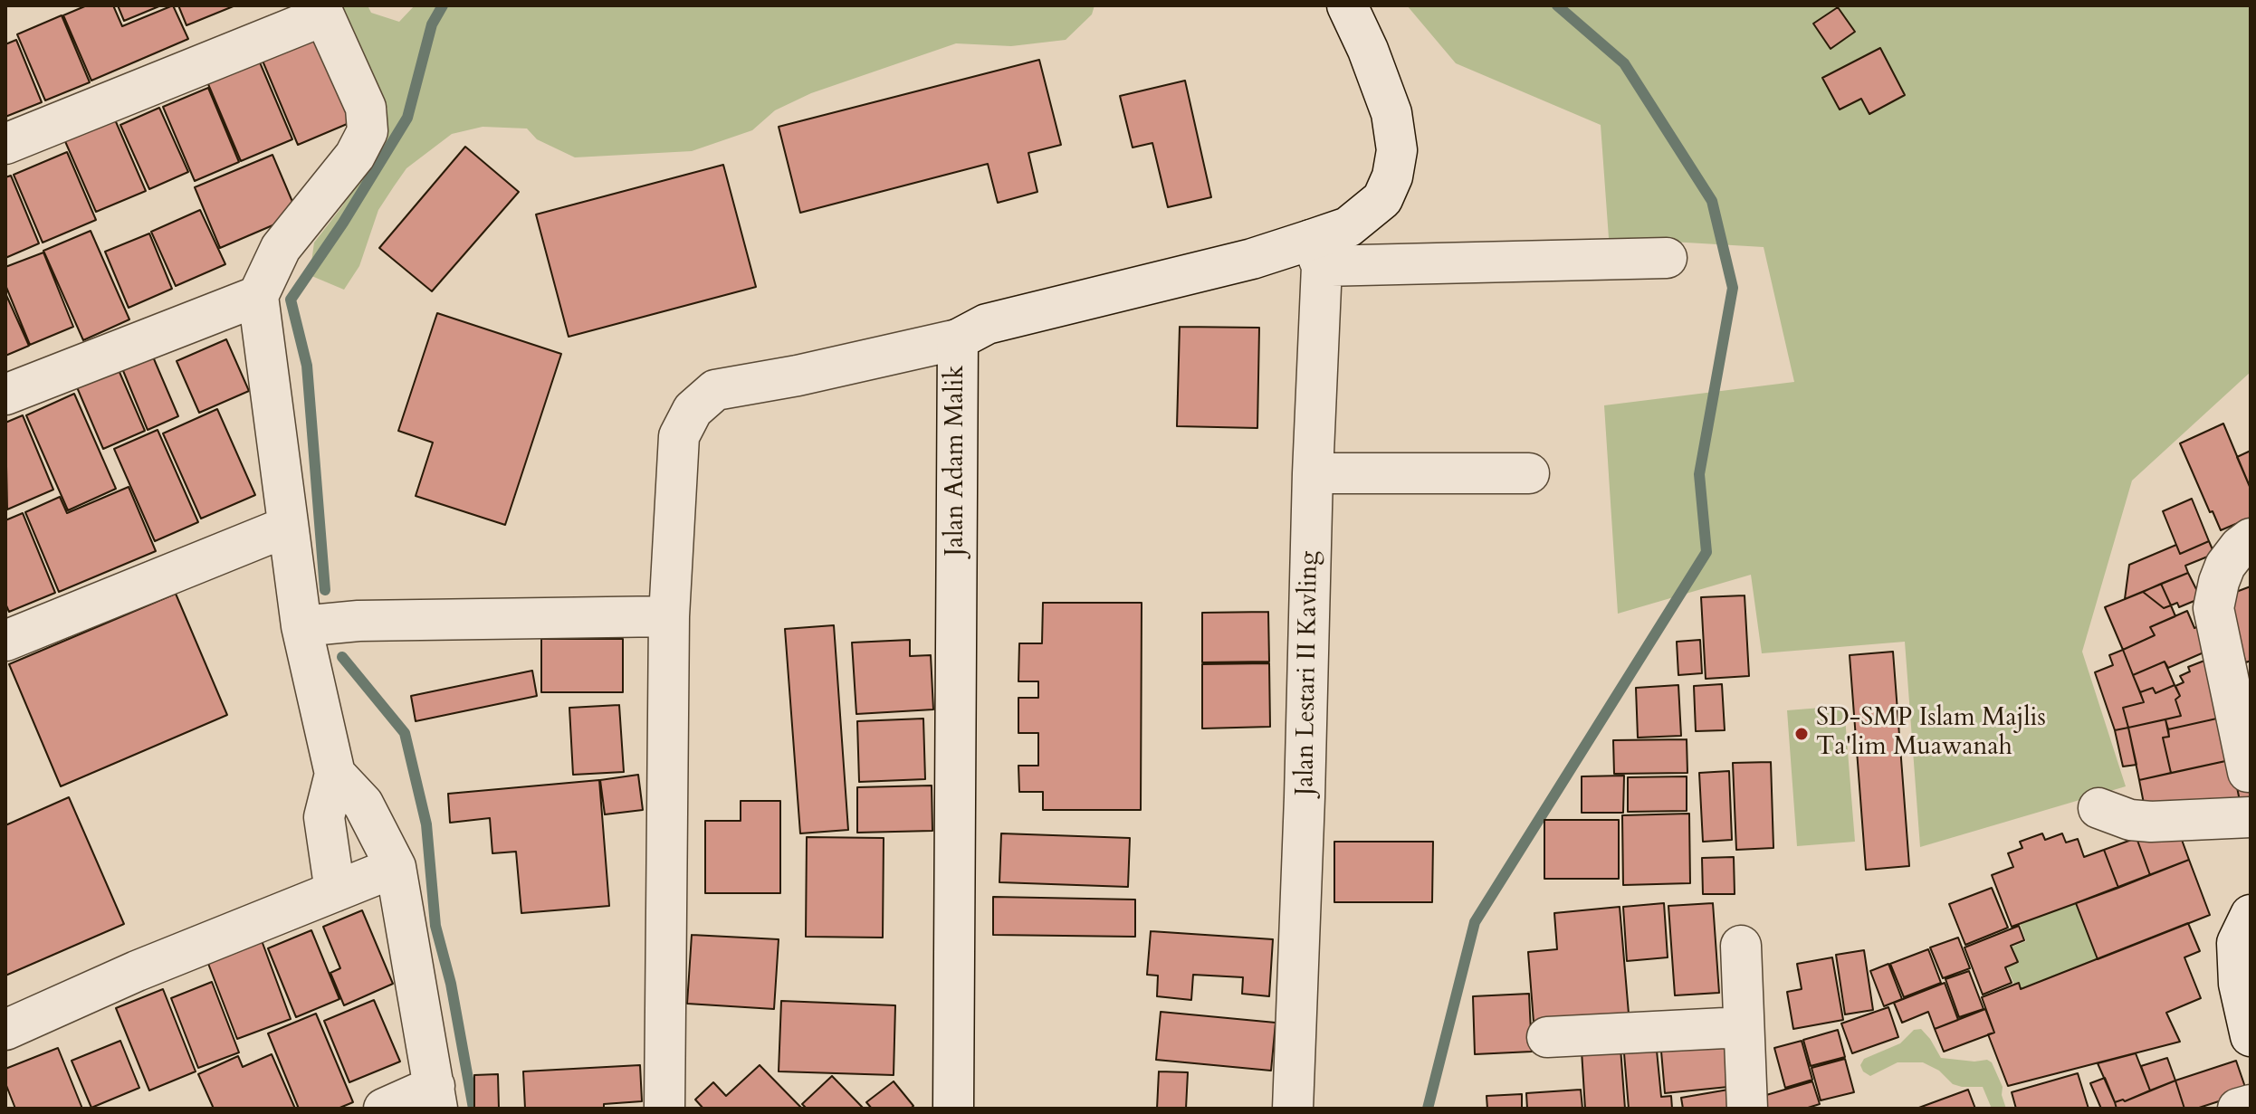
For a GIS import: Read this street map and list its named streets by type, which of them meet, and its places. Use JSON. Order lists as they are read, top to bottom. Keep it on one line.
{"streets":{"street":["Jalan Adam Malik","Jalan Lestari II Kavling"]},"crossings":[["Jalan Adam Malik","Jalan Lestari II Kavling"]],"places":["SD-SMP Islam Majlis Ta'lim Muawanah"]}
